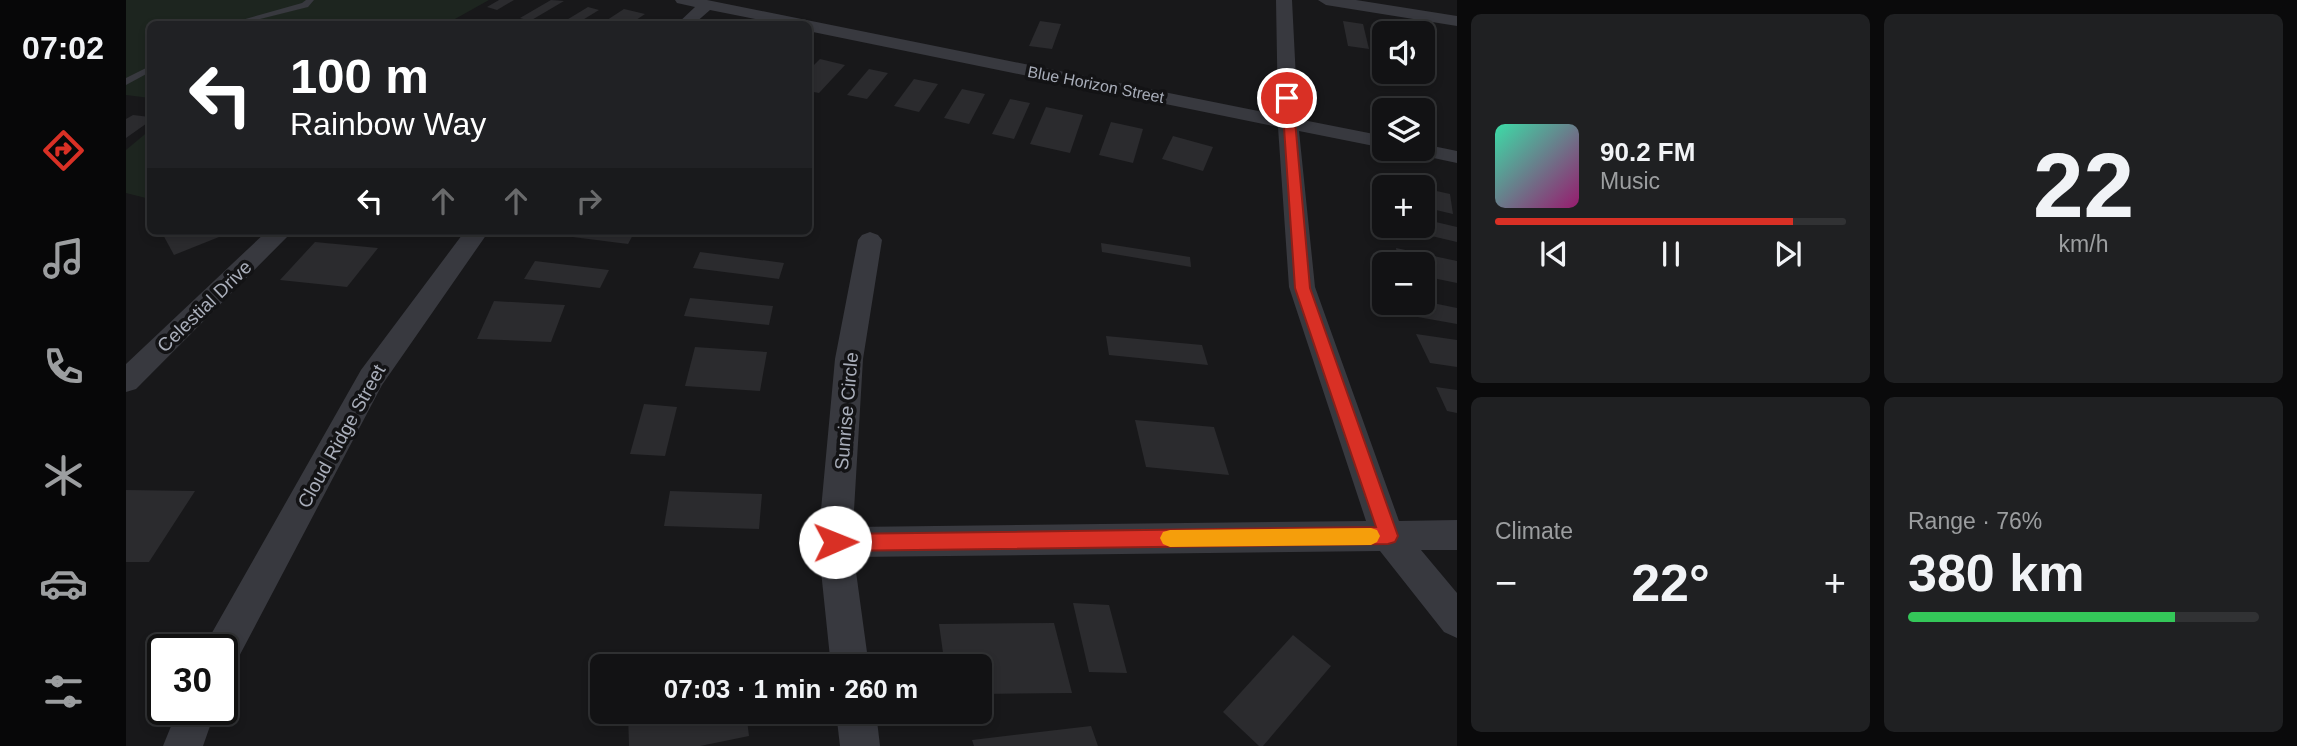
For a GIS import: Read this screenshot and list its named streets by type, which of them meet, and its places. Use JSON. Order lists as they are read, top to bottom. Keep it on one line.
{"streets":{"street":["Blue Horizon Street","Celestial Drive","Sunrise Circle","Cloud Ridge Street"]},"page":{"tabs":"07:02","tile":[["22","km/h"],"Climate",["Range · 76%","380 km"]],"map_buttons":["+","−"],"turn":["100 m","Rainbow Way"],"song":["90.2 FM","Music"],"heat":["−","22°","+"],"limit":"30","trip":"07:03 · 1 min · 260 m"}}
